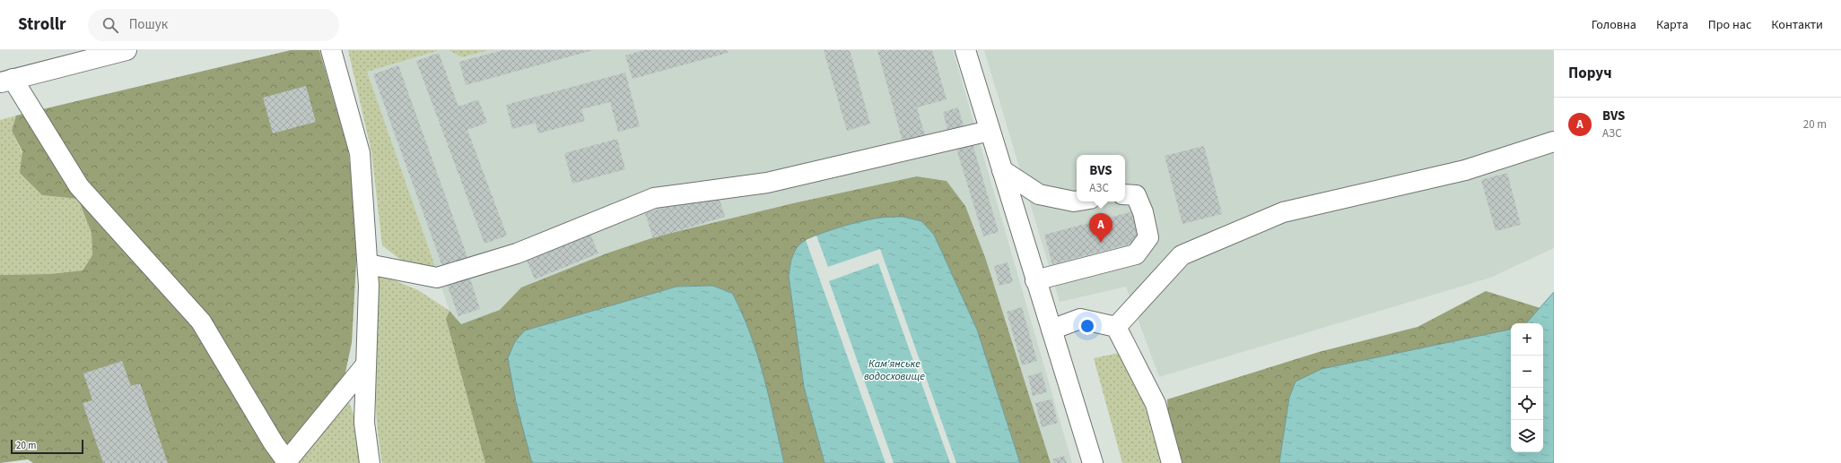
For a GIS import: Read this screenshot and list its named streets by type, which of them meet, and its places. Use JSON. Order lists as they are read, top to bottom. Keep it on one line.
{"water":["Кам'янське водосховище"],"scale_bar":"20 m","page":{"header":"Strollr","search":"Пошук","nav":["Головна","Карта","Про нас","Контакти"],"heading":"Поруч","list":[{"mark":"A","name":"BVS","note":"АЗС","value":"20 m"}],"popup":["BVS","АЗС"],"pins":"A","map_buttons":["+","−"],"scale":"20 m"}}
